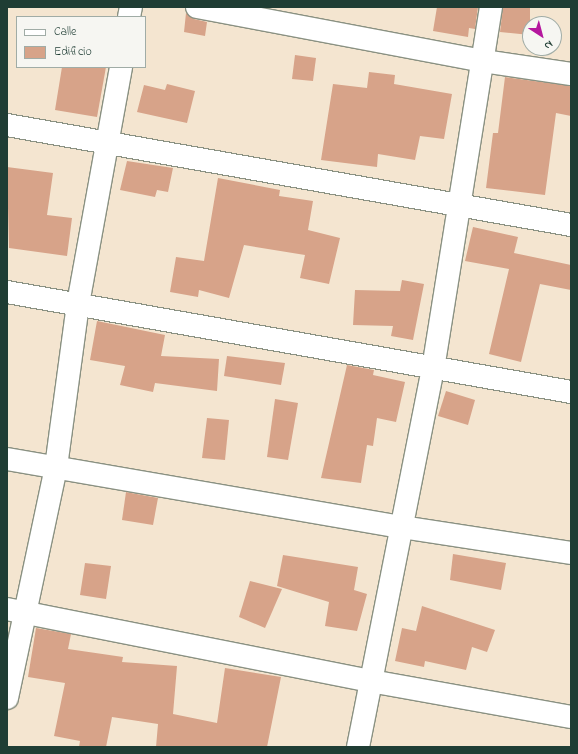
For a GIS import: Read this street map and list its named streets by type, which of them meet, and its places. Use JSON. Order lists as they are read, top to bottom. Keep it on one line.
{"legend":["Calle","Edificio"],"north":"bottom right"}
